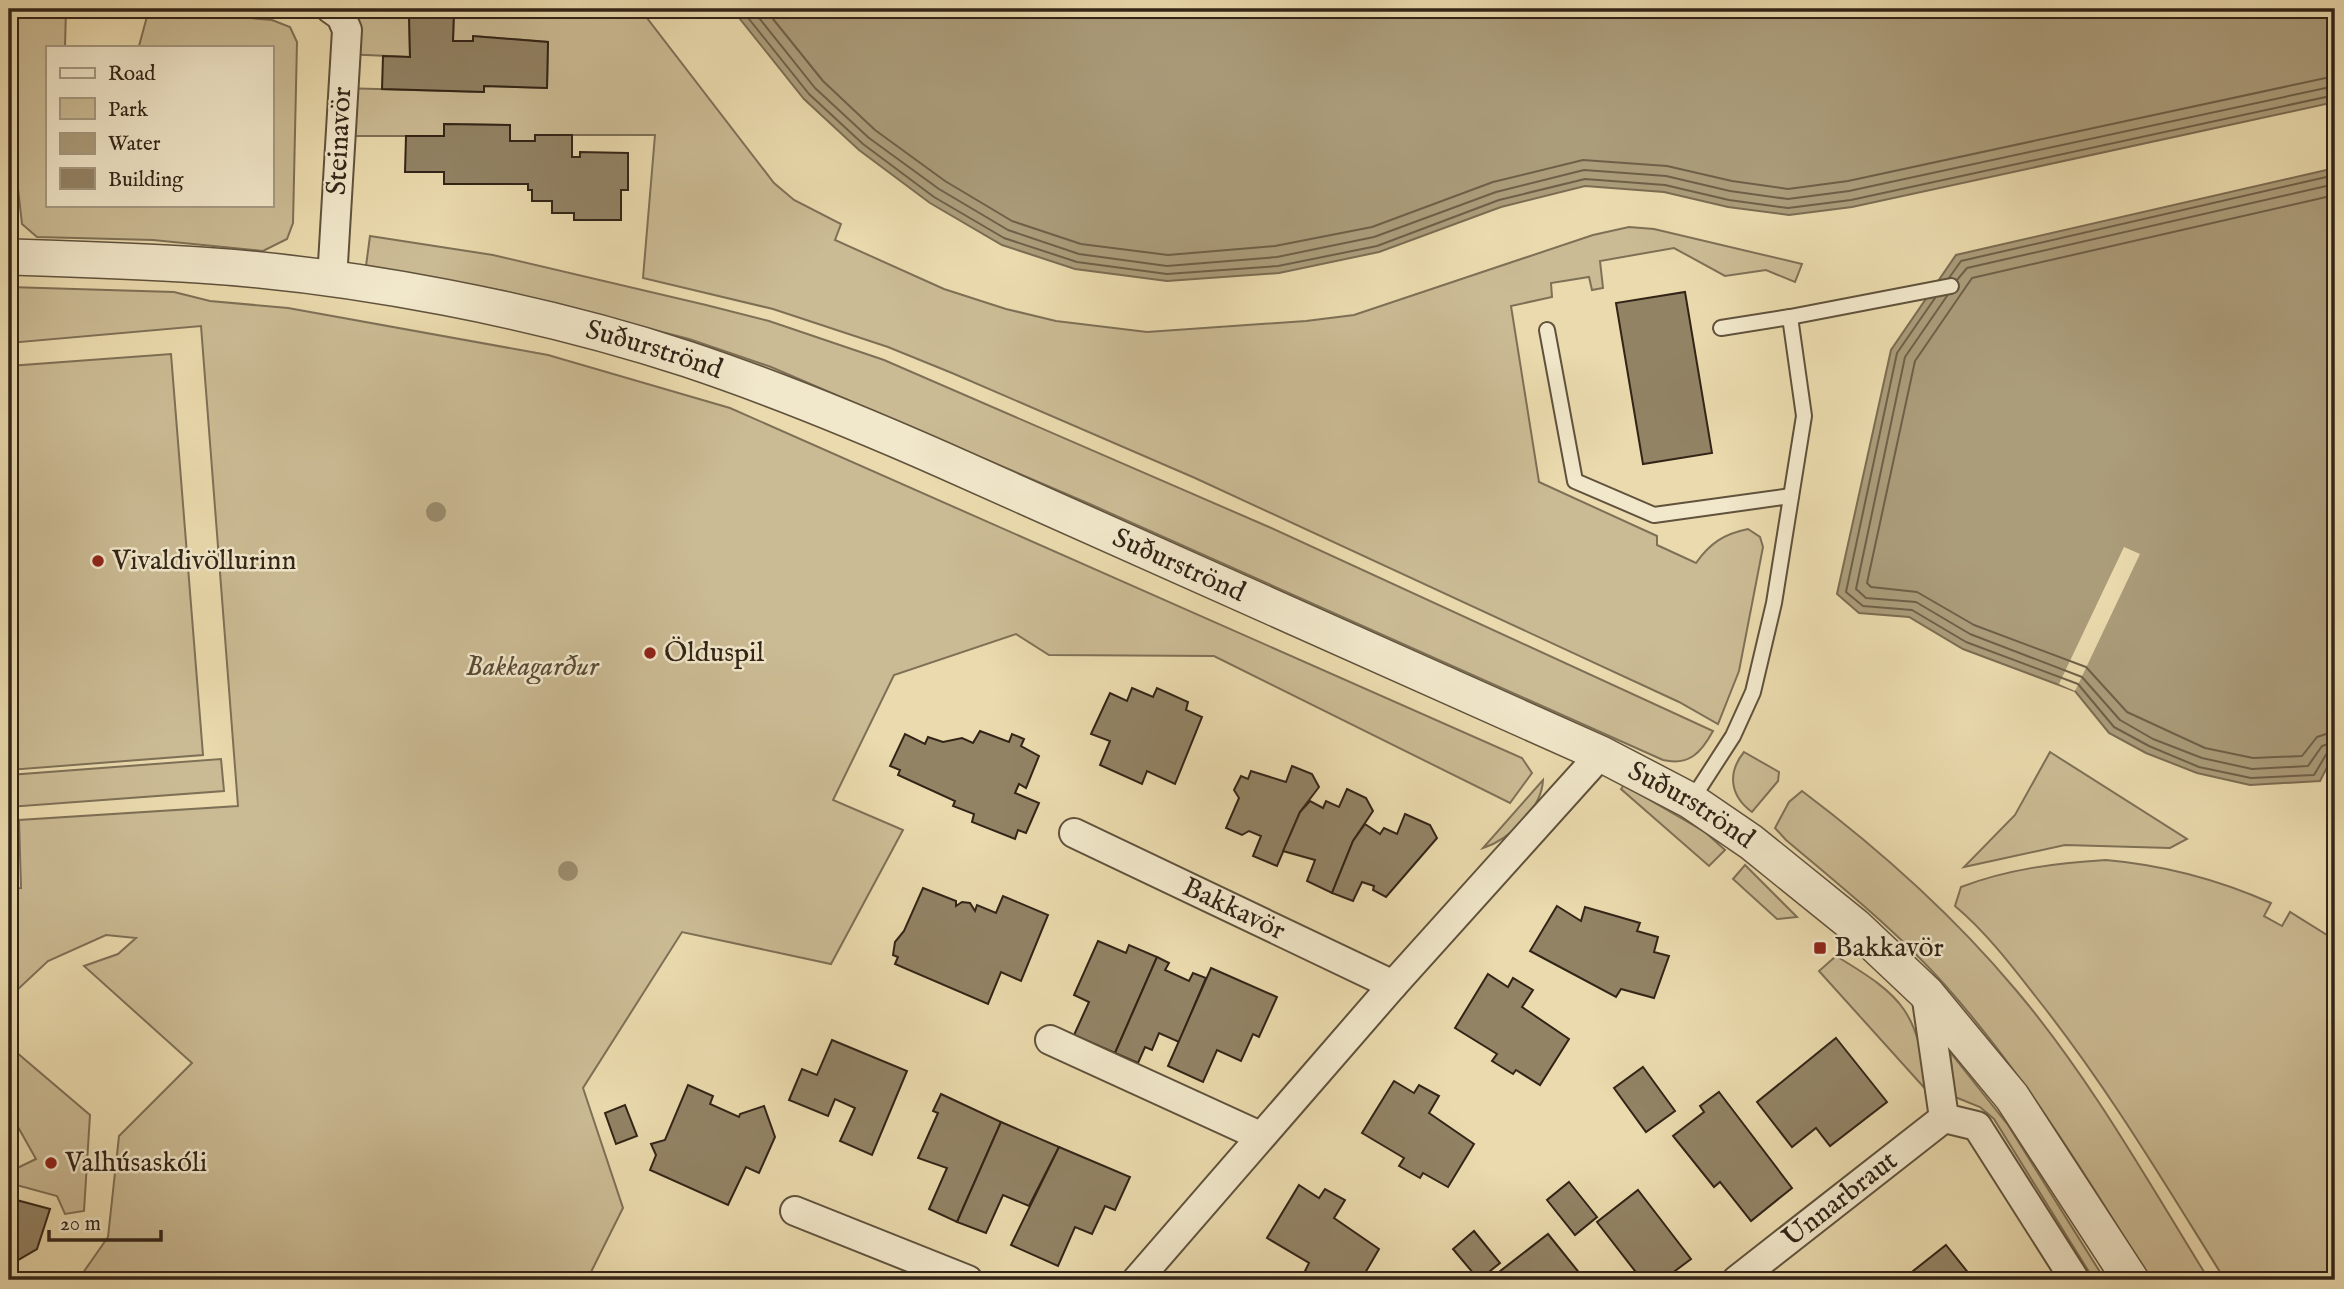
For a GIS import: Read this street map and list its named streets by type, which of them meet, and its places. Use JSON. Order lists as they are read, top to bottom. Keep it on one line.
{"streets":{"street":["Steinavör","Suðurströnd","Bakkavör","Unnarbraut"]},"crossings":[["Steinavör","Suðurströnd"]],"parks":["Bakkagarður"],"places":{"other":["Vivaldivöllurinn","Ölduspil","Valhúsaskóli"],"transit":["Bakkavör"]},"legend":["Road","Park","Water","Building"],"scale_bar":"20 m"}
